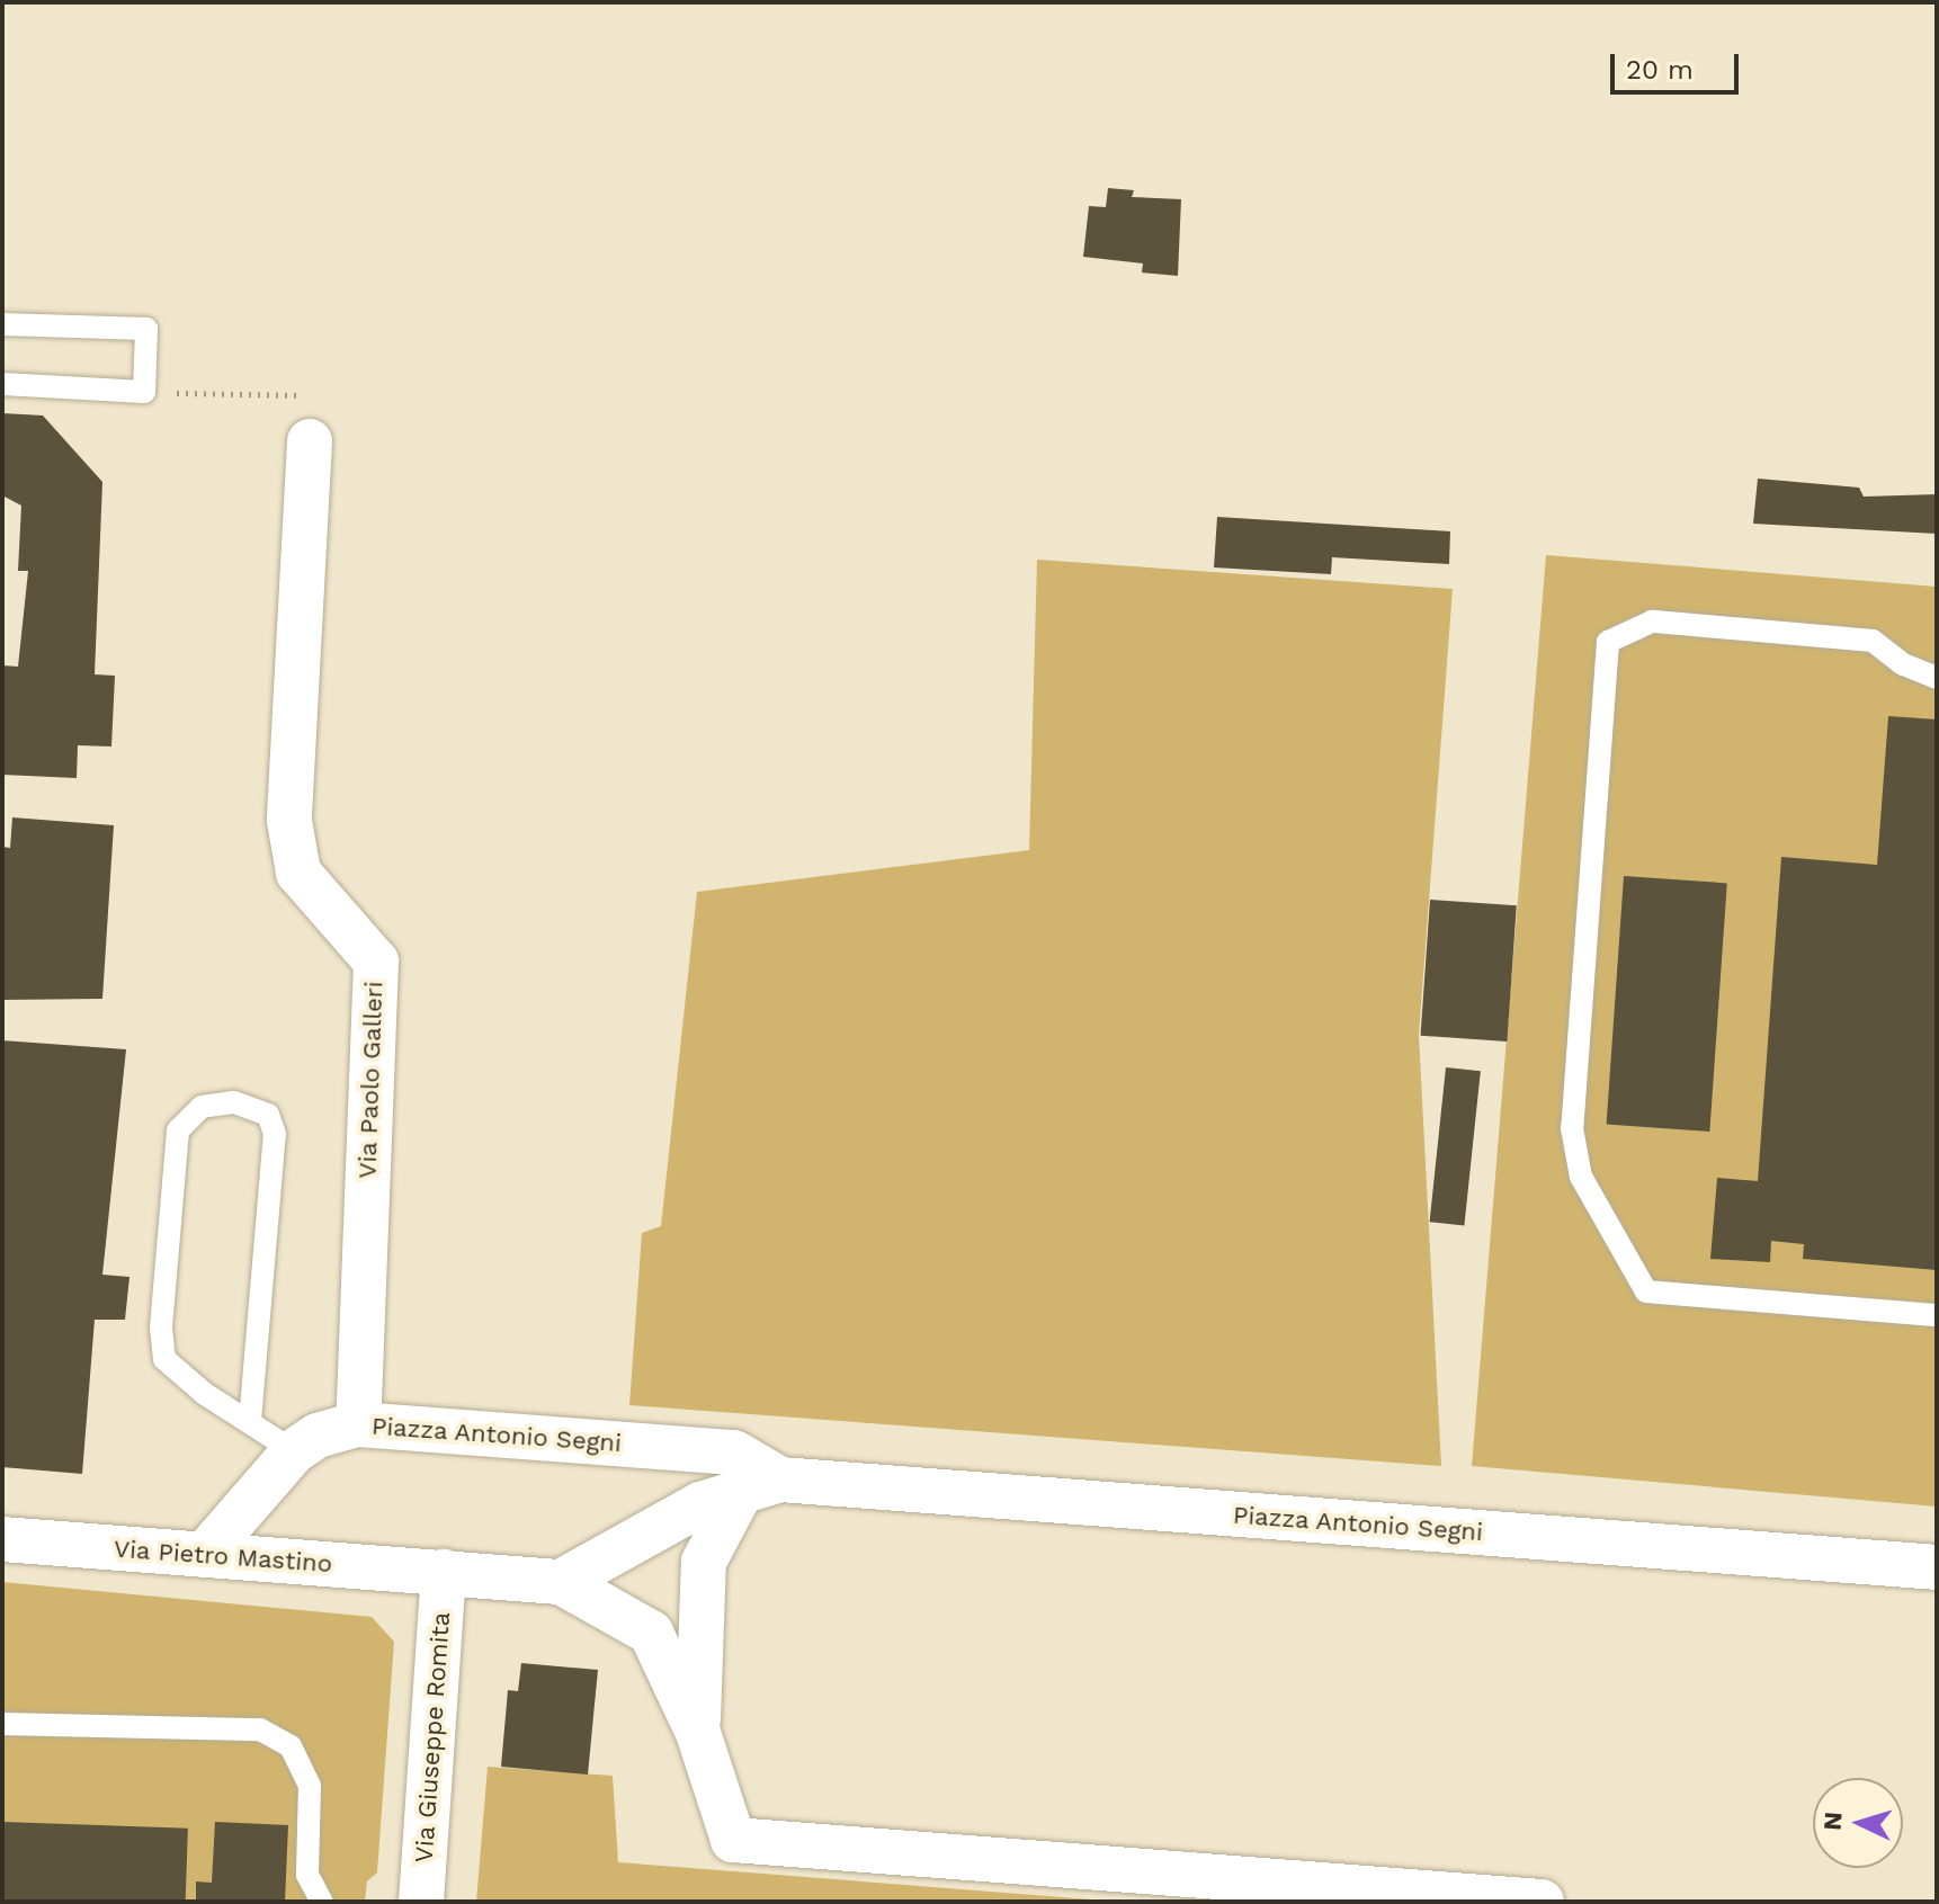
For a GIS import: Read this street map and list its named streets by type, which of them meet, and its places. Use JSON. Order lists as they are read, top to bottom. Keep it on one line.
{"streets":{"street":["Via Paolo Galleri","Piazza Antonio Segni","Via Pietro Mastino","Via Giuseppe Romita"]},"crossings":[["Via Paolo Galleri","Piazza Antonio Segni"],["Piazza Antonio Segni","Via Pietro Mastino"],["Via Pietro Mastino","Via Giuseppe Romita"]],"scale_bar":"20 m","north":"left"}
